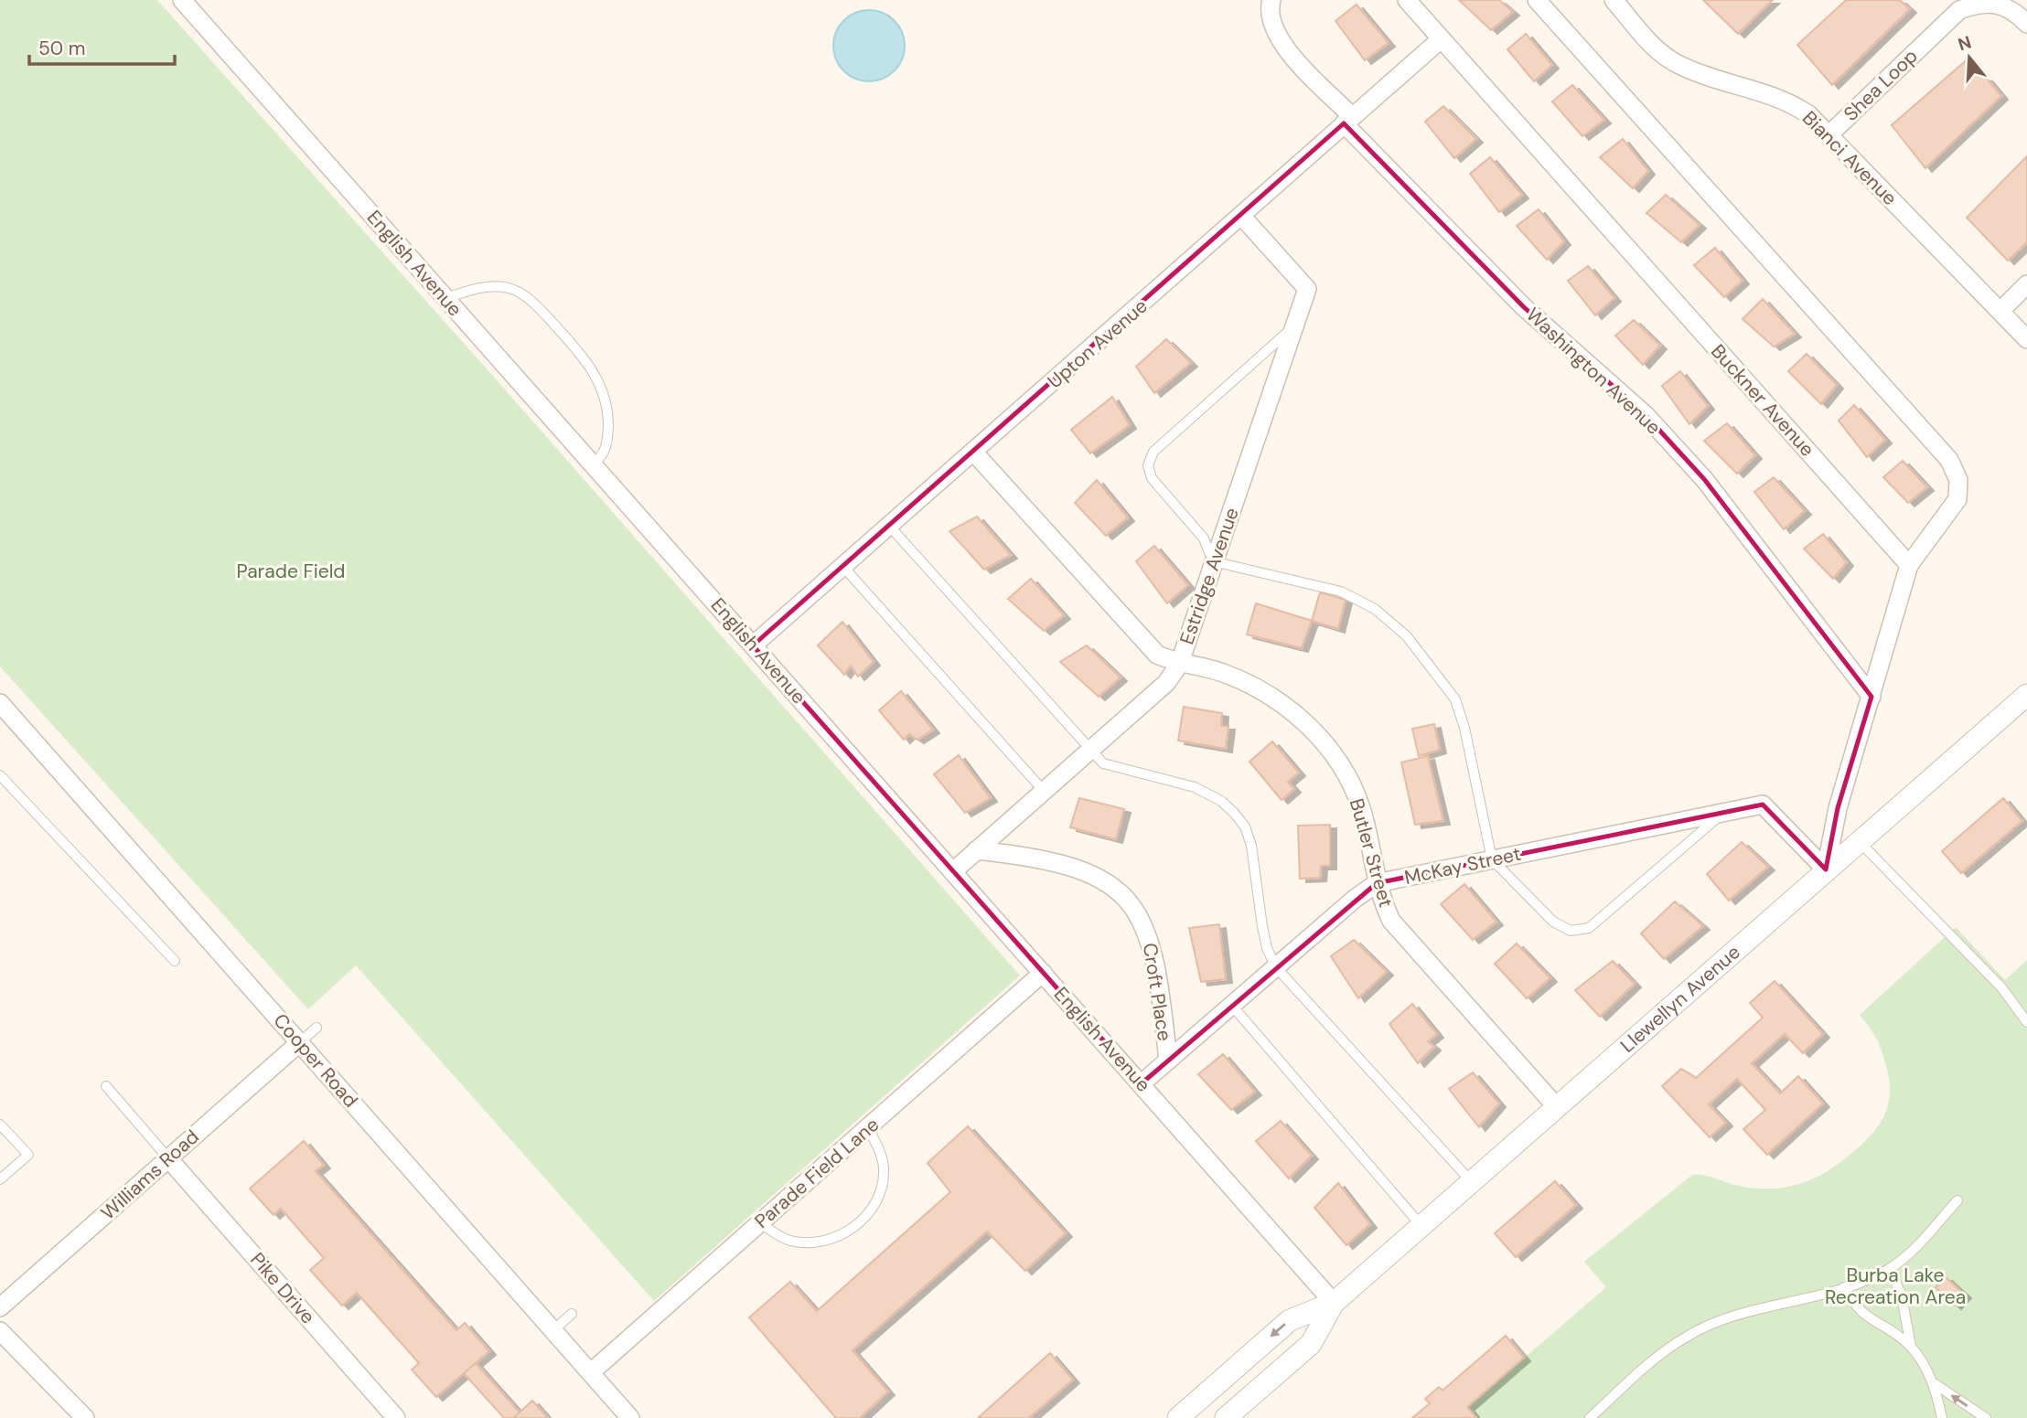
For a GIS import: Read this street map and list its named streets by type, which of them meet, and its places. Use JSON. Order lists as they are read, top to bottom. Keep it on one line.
{"streets":{"street":["Shea Loop","Bianci Avenue","English Avenue","Upton Avenue","Washington Avenue","Buckner Avenue","Estridge Avenue","Butler Street","McKay Street","Croft Place","Llewellyn Avenue","Cooper Road","Parade Field Lane","Williams Road","Pike Drive"]},"crossings":[["Shea Loop","Bianci Avenue"],["English Avenue","Upton Avenue"],["English Avenue","Estridge Avenue"],["English Avenue","McKay Street"],["English Avenue","Llewellyn Avenue"],["English Avenue","Parade Field Lane"],["Upton Avenue","Washington Avenue"],["Upton Avenue","Buckner Avenue"],["Upton Avenue","Estridge Avenue"],["Upton Avenue","Butler Street"],["Estridge Avenue","Butler Street"],["Estridge Avenue","Croft Place"],["Butler Street","McKay Street"],["Butler Street","Llewellyn Avenue"],["McKay Street","Croft Place"],["McKay Street","Llewellyn Avenue"],["Cooper Road","Parade Field Lane"],["Cooper Road","Williams Road"],["Williams Road","Pike Drive"]],"parks":["Parade Field","Burba Lake Recreation Area"],"scale_bar":"50 m","north":"top"}
